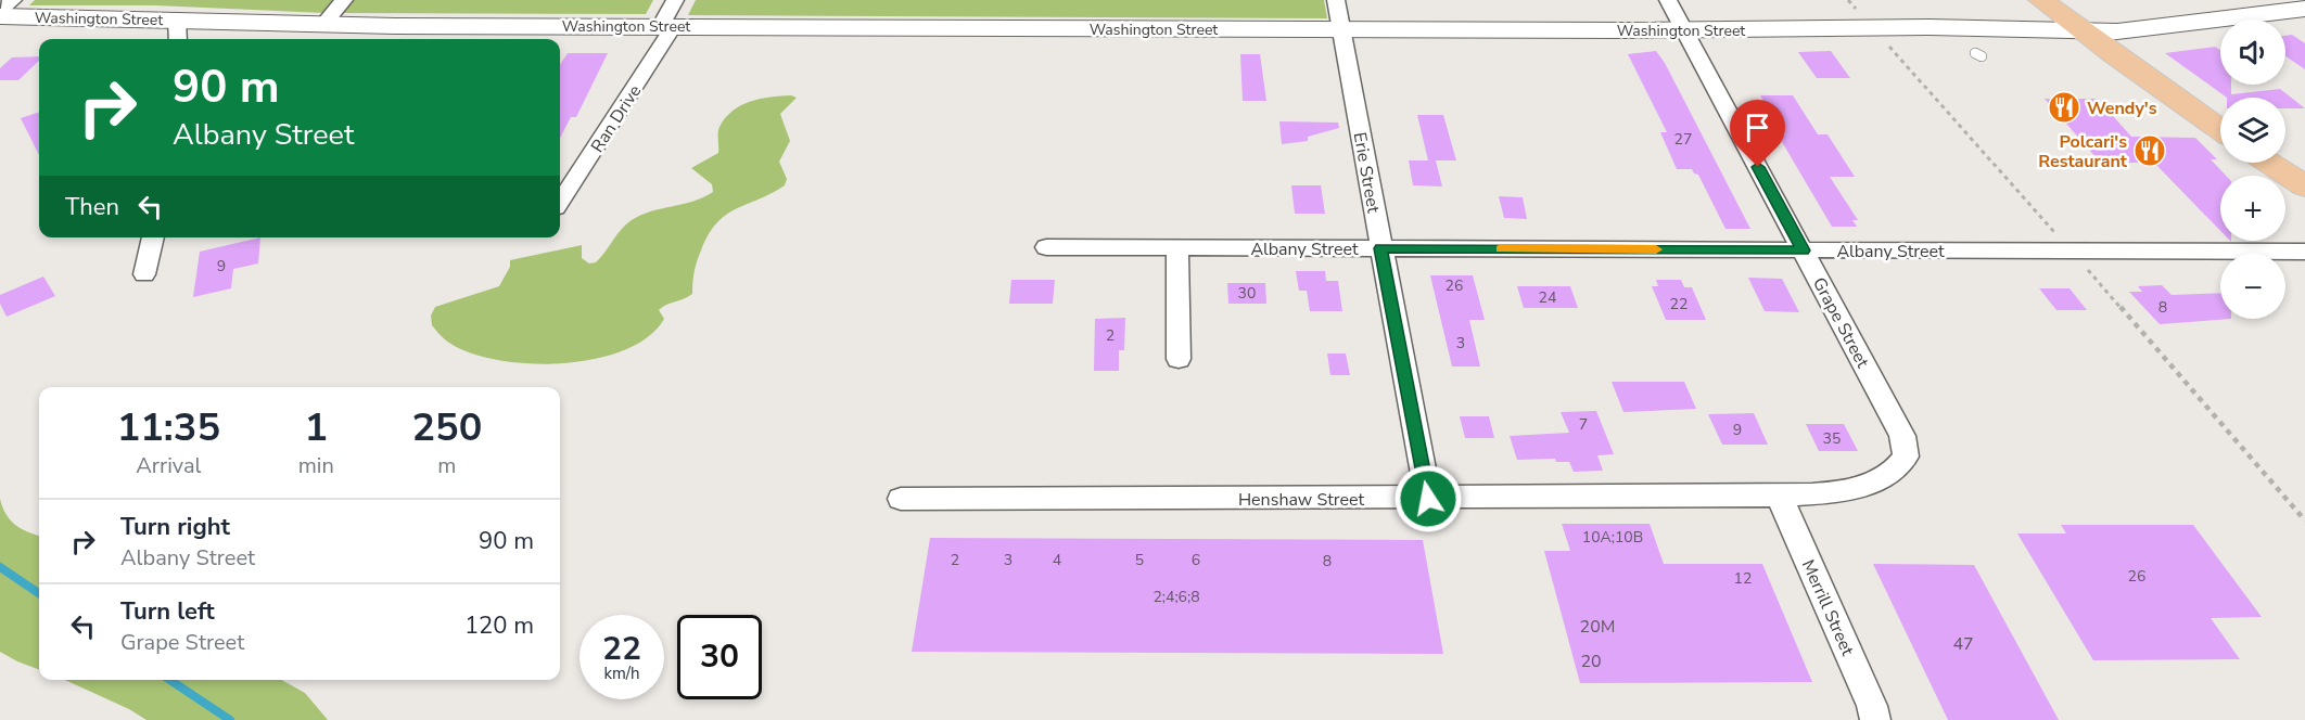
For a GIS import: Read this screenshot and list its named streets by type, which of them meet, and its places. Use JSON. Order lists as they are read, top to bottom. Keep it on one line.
{"streets":{"main road":["Washington Street"],"street":["Ran Drive","Erie Street","Albany Street","Grape Street","Henshaw Street","Merrill Street"]},"crossings":[["Washington Street","Ran Drive"],["Washington Street","Erie Street"],["Washington Street","Grape Street"],["Erie Street","Albany Street"],["Erie Street","Henshaw Street"],["Albany Street","Grape Street"],["Grape Street","Henshaw Street"],["Grape Street","Merrill Street"],["Henshaw Street","Merrill Street"]],"places":{"restaurant":["Wendy's","Polcari's Restaurant"]},"house_numbers":["27","9","26","30","24","22","8","2","3","7","9","35","10A;10B","2","3","4","5","6","8","26","12","2;4;6;8","20M","47","20"],"page":{"map_buttons":["+","−"],"turn":["90 m","Albany Street"],"then":"Then","eta":["11:35","Arrival","1","min","250","m"],"list":[{"name":"Turn right","note":"Albany Street","value":"90 m"},{"name":"Turn left","note":"Grape Street","value":"120 m"}],"speed":"22 km/h","limit":"30"}}
